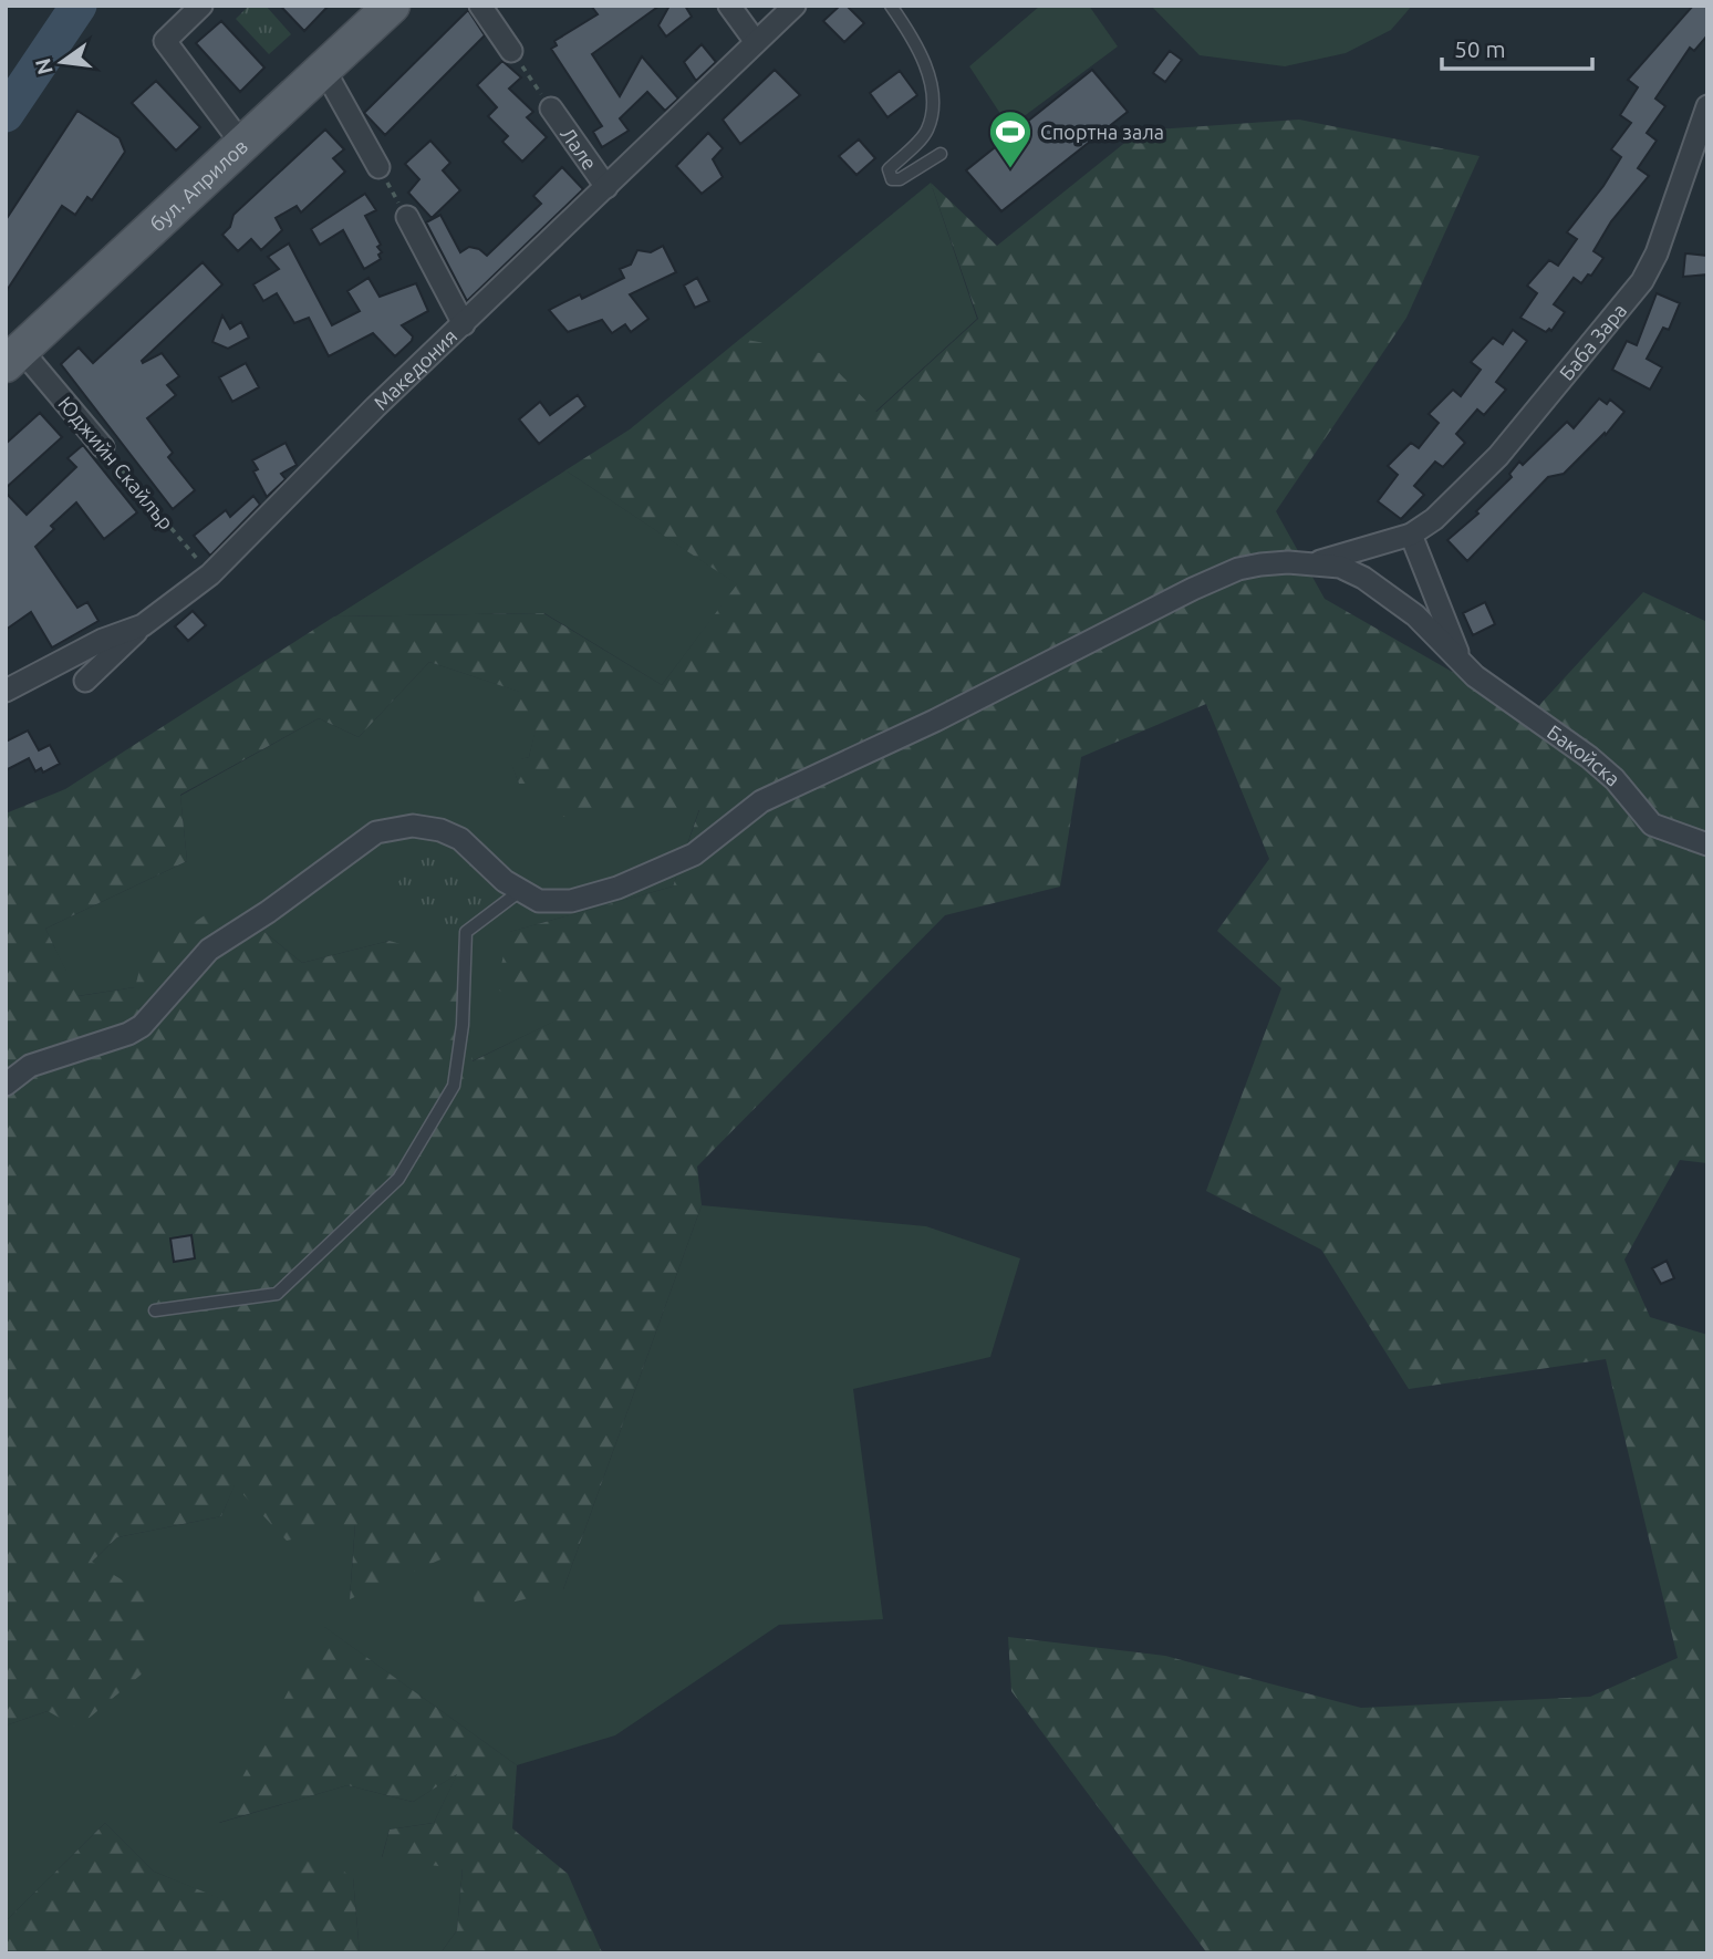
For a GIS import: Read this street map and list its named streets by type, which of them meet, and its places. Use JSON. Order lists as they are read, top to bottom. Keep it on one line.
{"streets":{"main road":["бул. Априлов"],"street":["Лале","Баба Зара","Македония","Юджийн Скайлър","Бакойска"]},"crossings":[["Лале","Македония"],["бул. Априлов","Юджийн Скайлър"],["Баба Зара","Бакойска"],["Македония","Юджийн Скайлър"]],"places":{"sports":["Спортна зала"]},"scale_bar":"50 m","north":"left"}
